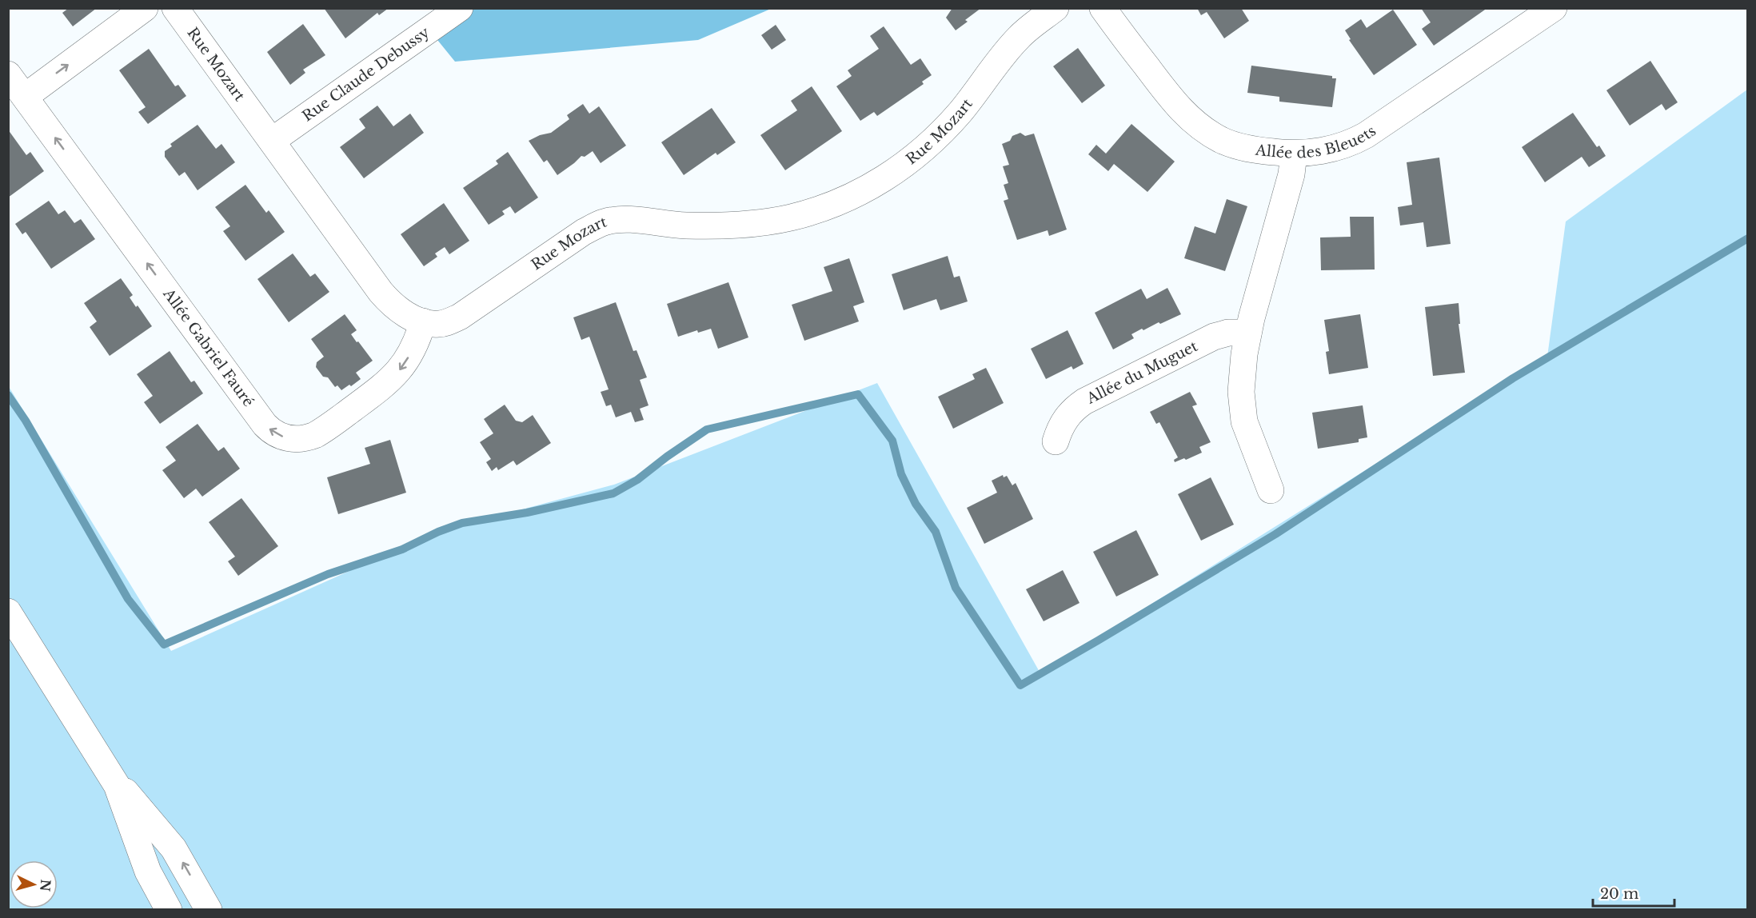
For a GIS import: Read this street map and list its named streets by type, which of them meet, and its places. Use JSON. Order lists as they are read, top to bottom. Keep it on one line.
{"streets":{"street":["Rue Mozart","Rue Claude Debussy","Allée des Bleuets","Allée Gabriel Fauré","Allée du Muguet"]},"crossings":[["Rue Mozart","Rue Claude Debussy"],["Rue Mozart","Allée Gabriel Fauré"]],"scale_bar":"20 m","north":"right"}
